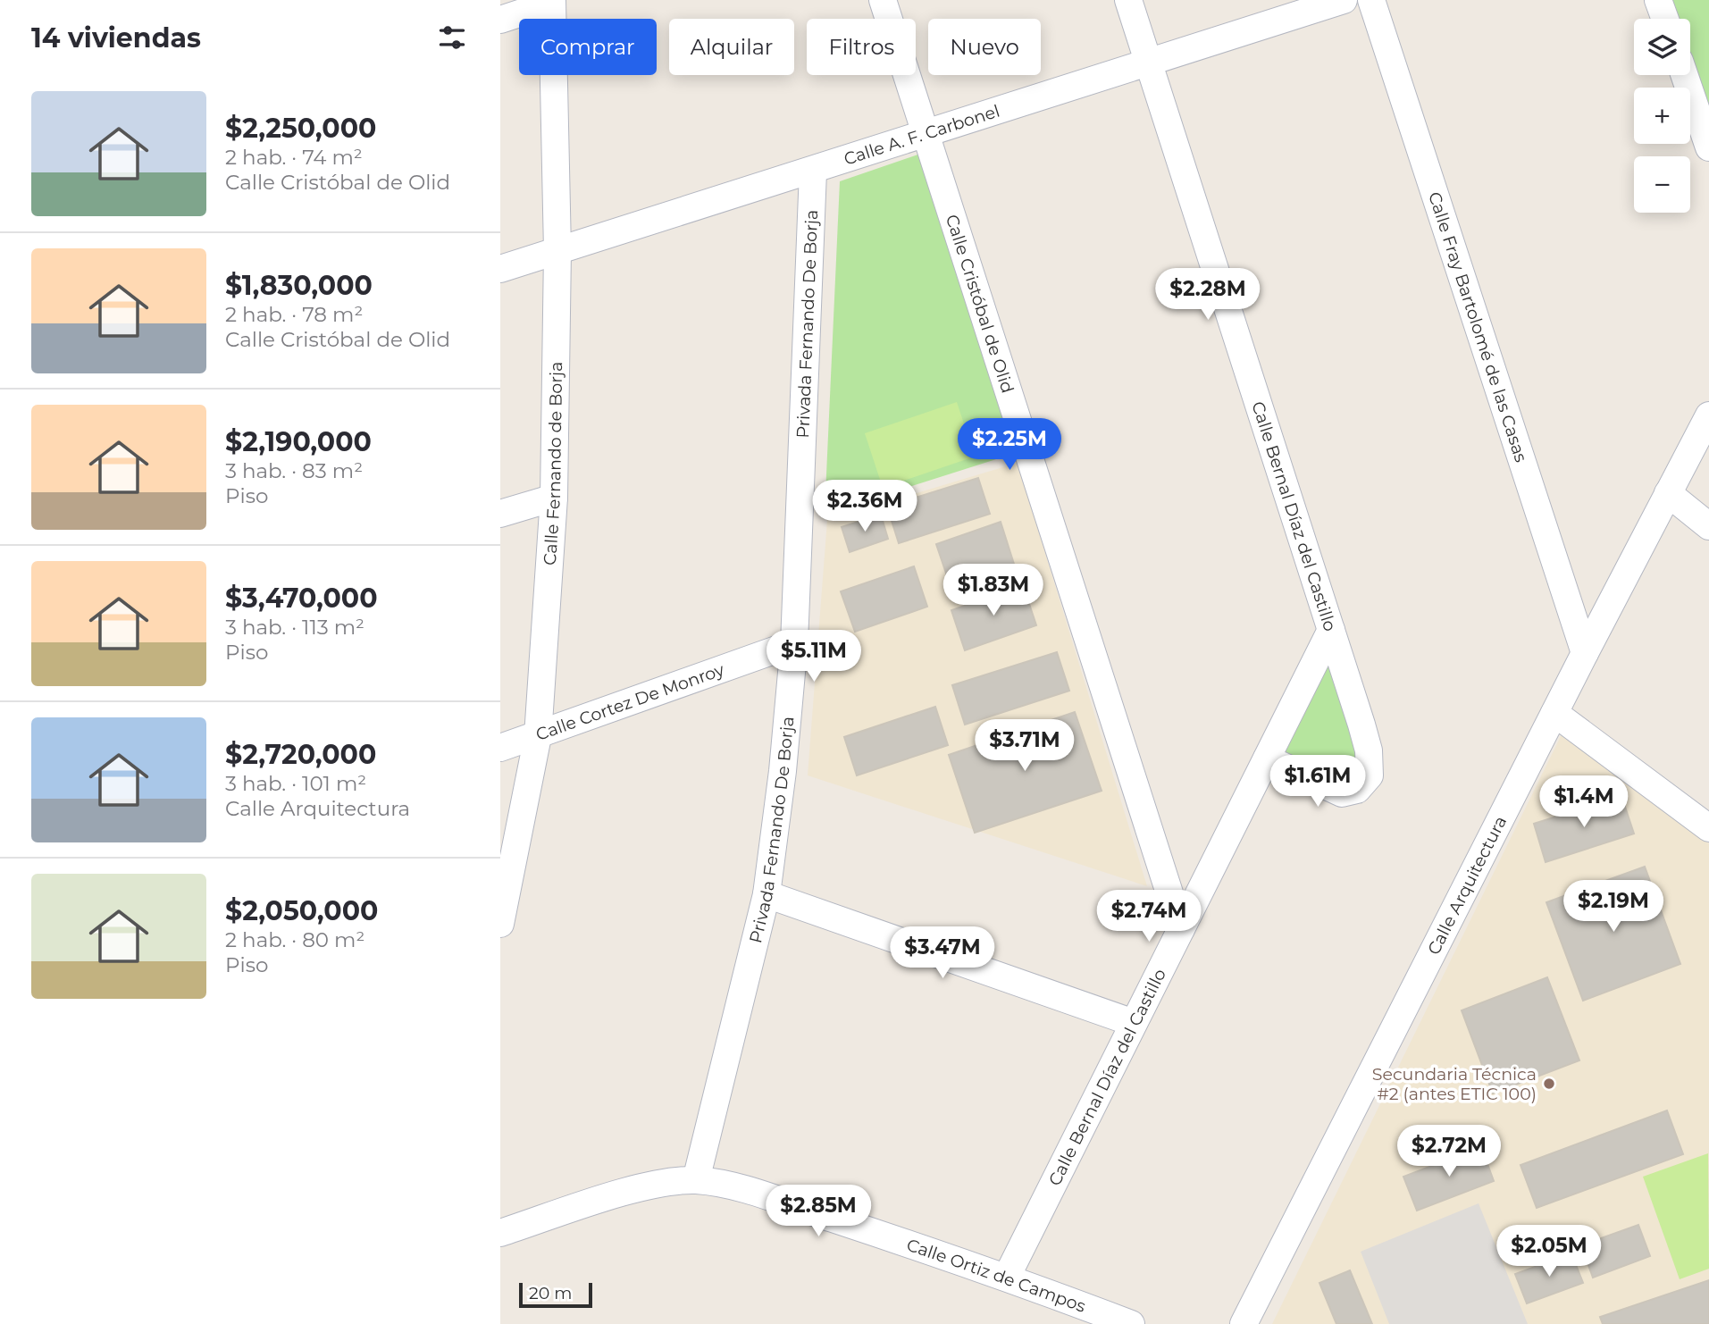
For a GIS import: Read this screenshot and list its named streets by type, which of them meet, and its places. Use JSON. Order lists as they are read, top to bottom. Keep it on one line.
{"streets":{"street":["Calle A. F. Carbonel","Calle Cristóbal de Olid","Privada Fernando De Borja","Calle Fray Bartolomé de las Casas","Calle Fernando de Borja","Calle Bernal Díaz del Castillo","Calle Cortez De Monroy","Calle Arquitectura","Calle Ortiz de Campos"]},"crossings":[["Calle A. F. Carbonel","Calle Cristóbal de Olid"],["Calle A. F. Carbonel","Privada Fernando De Borja"],["Calle A. F. Carbonel","Calle Fernando de Borja"],["Calle A. F. Carbonel","Calle Bernal Díaz del Castillo"],["Calle Cristóbal de Olid","Calle Bernal Díaz del Castillo"],["Privada Fernando De Borja","Calle Cortez De Monroy"],["Privada Fernando De Borja","Calle Ortiz de Campos"],["Calle Fray Bartolomé de las Casas","Calle Arquitectura"],["Calle Fernando de Borja","Calle Cortez De Monroy"],["Calle Bernal Díaz del Castillo","Calle Ortiz de Campos"]],"places":["Secundaria Técnica #2 (antes ETIC 100)"],"scale_bar":"20 m","page":{"heading":"14 viviendas","map_buttons":["+","−"],"chip":["Comprar","Alquilar","Filtros","Nuevo"],"list":[{"name":"$2,250,000","note":"2 hab. · 74 m² · Calle Cristóbal de Olid"},{"name":"$1,830,000","note":"2 hab. · 78 m² · Calle Cristóbal de Olid"},{"name":"$2,190,000","note":"3 hab. · 83 m² · Piso"},{"name":"$3,470,000","note":"3 hab. · 113 m² · Piso"},{"name":"$2,720,000","note":"3 hab. · 101 m² · Calle Arquitectura"},{"name":"$2,050,000","note":"2 hab. · 80 m² · Piso"}],"price":["$2.28M","$2.25M","$2.36M","$1.83M","$5.11M","$3.71M","$1.61M","$1.4M","$2.19M","$2.74M","$3.47M","$2.72M","$2.85M","$2.05M"],"scale":"20 m"}}
